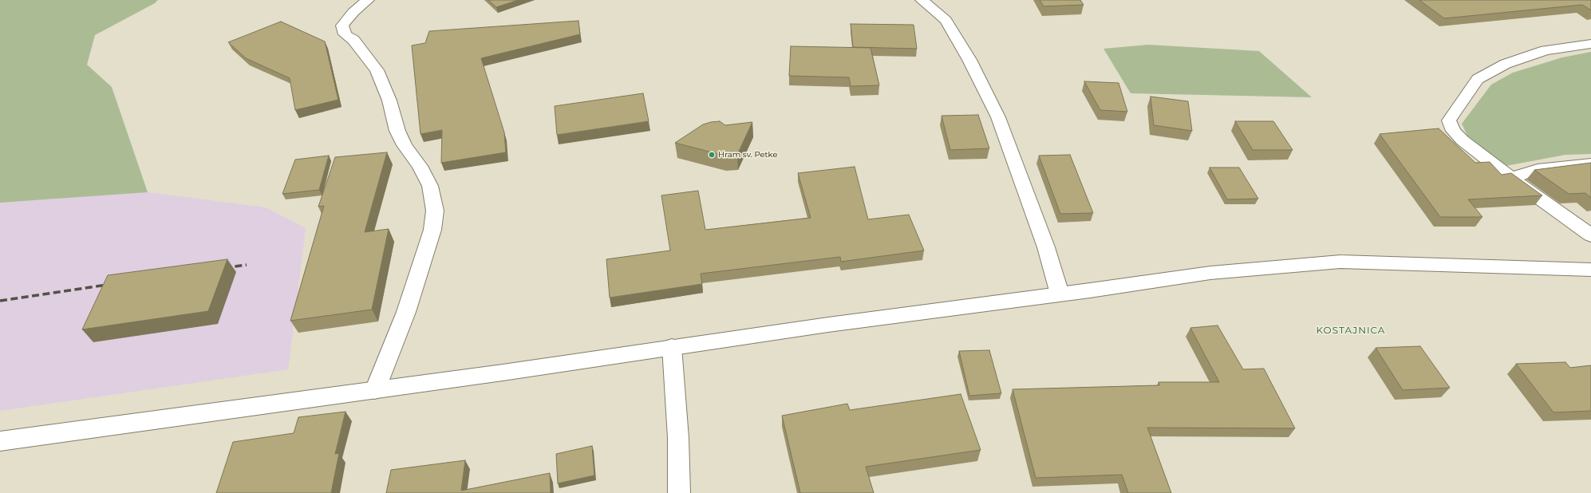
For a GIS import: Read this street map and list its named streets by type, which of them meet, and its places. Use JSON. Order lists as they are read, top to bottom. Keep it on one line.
{"districts":["KOSTAJNICA"],"places":["Hram sv. Petke"]}
